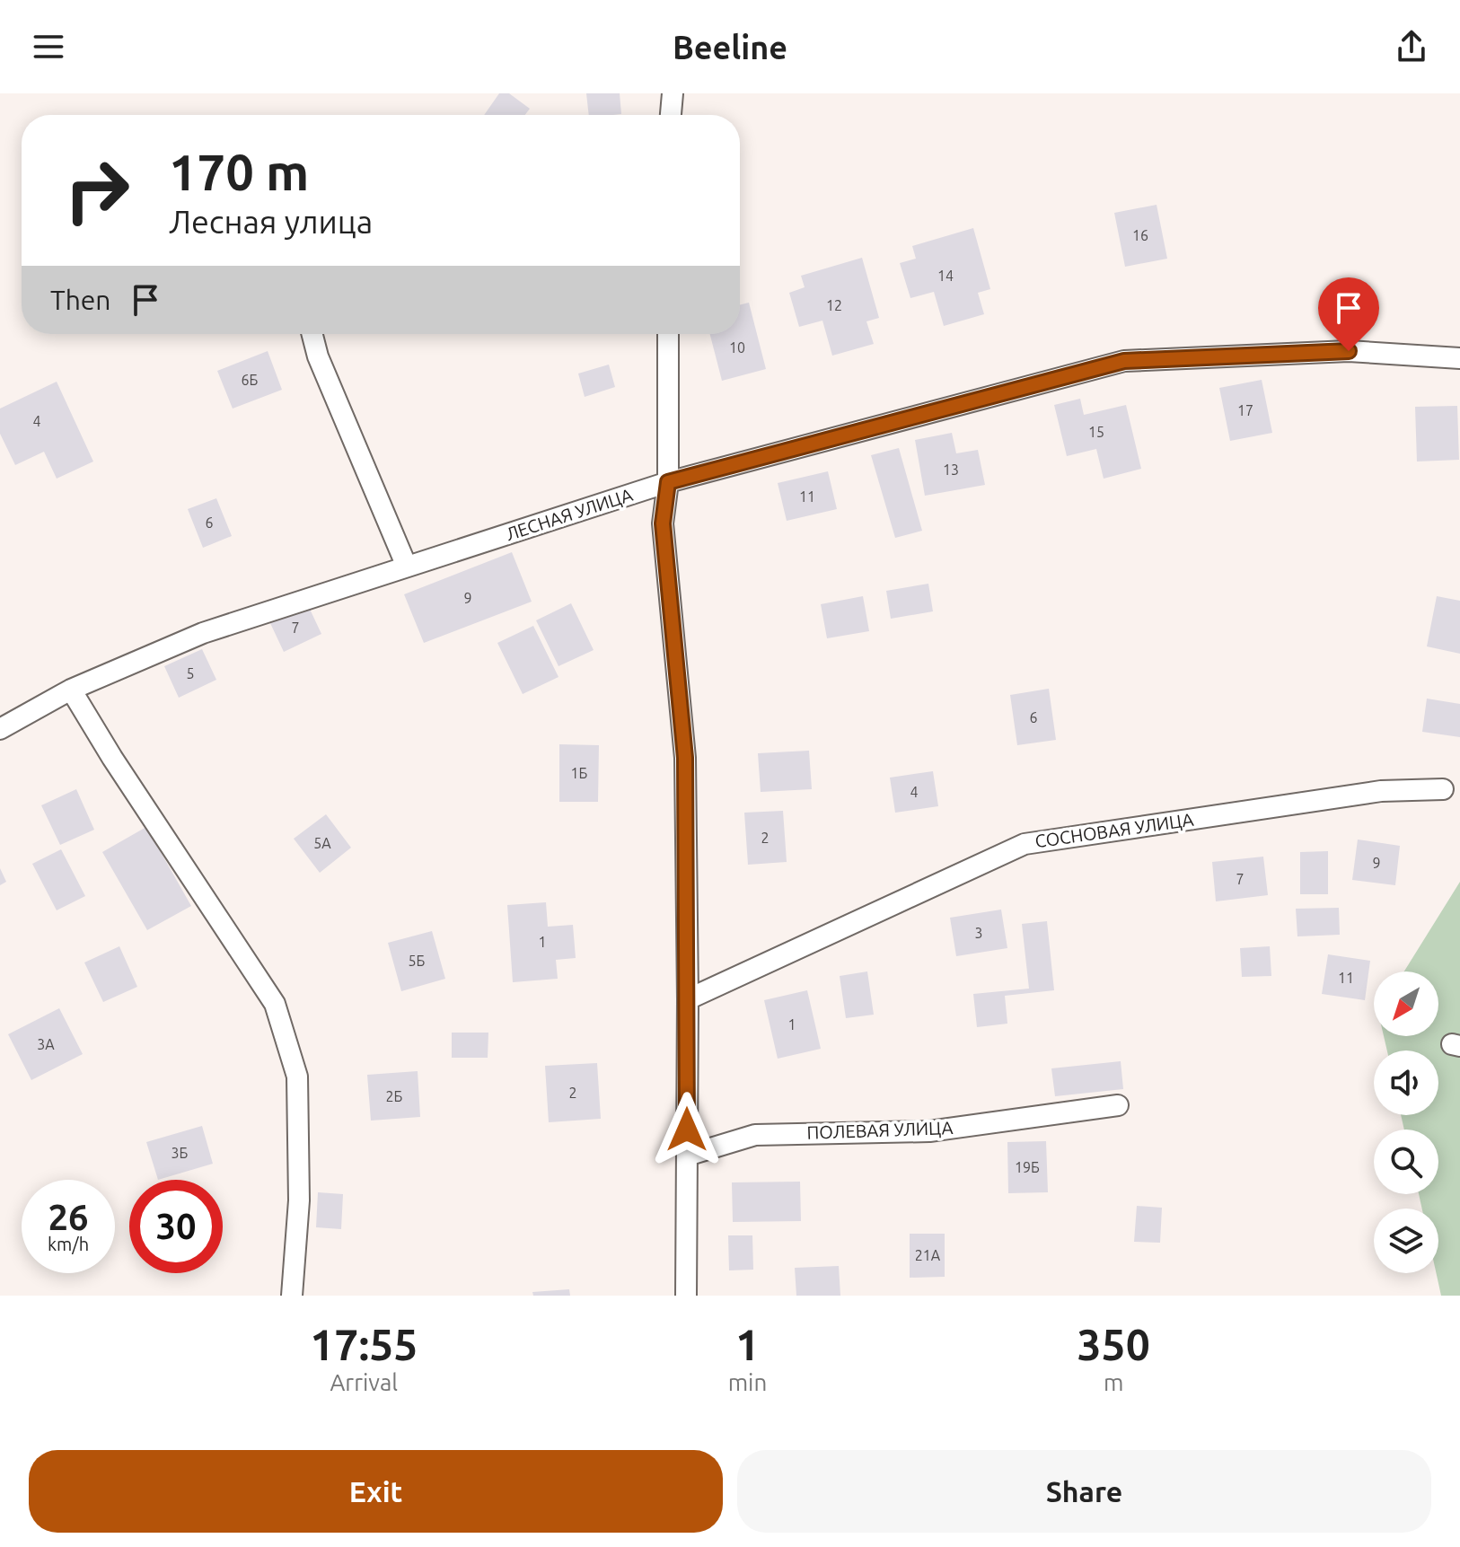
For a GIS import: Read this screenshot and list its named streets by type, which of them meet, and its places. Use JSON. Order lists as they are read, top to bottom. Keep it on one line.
{"streets":{"street":["ЛЕСНАЯ УЛИЦА","СОСНОВАЯ УЛИЦА","ПОЛЕВАЯ УЛИЦА"]},"house_numbers":["16","14","12","10","6Б","17","4","15","13","11","6","9","7","5","6","1Б","4","2","5А","9","7","3","1","5Б","11","1","3А","2","2Б","3Б","19Б","21А"],"north":"bottom left","page":{"header":"Beeline","turn":["170 m","Лесная улица"],"then":"Then","speed":"26 km/h","limit":"30","eta":["17:55","Arrival","1","min","350","m"],"buttons":["Exit","Share"]}}
